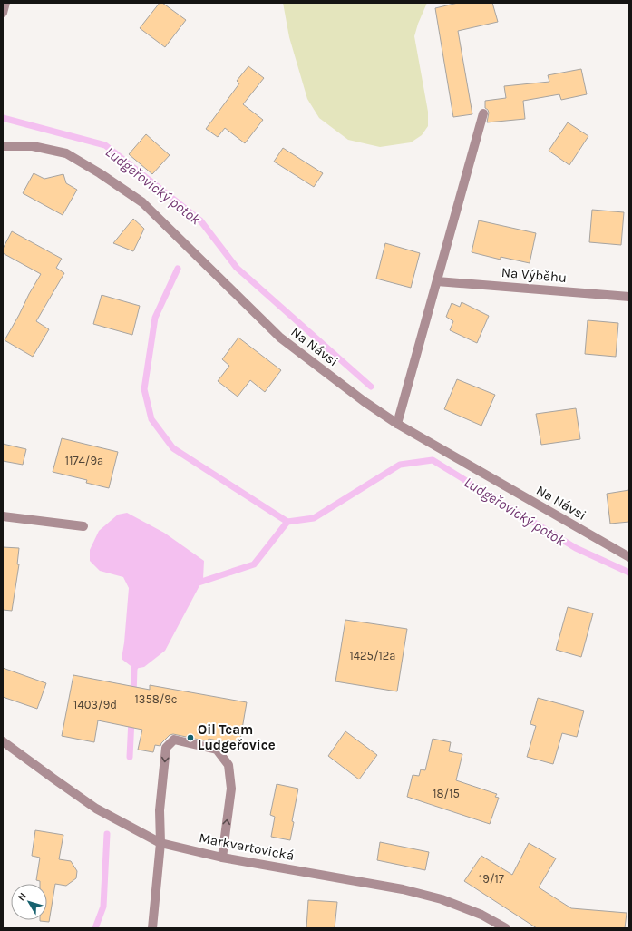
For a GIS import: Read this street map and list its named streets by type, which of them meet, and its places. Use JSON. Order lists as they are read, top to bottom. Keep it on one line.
{"streets":{"street":["Na Výběhu","Na Návsi","Markvartovická"]},"water":["Ludgeřovický potok"],"places":["Oil Team Ludgeřovice"],"house_numbers":["1174/9a","1425/12a","1358/9c","1403/9d","18/15","19/17"],"north":"top left"}
